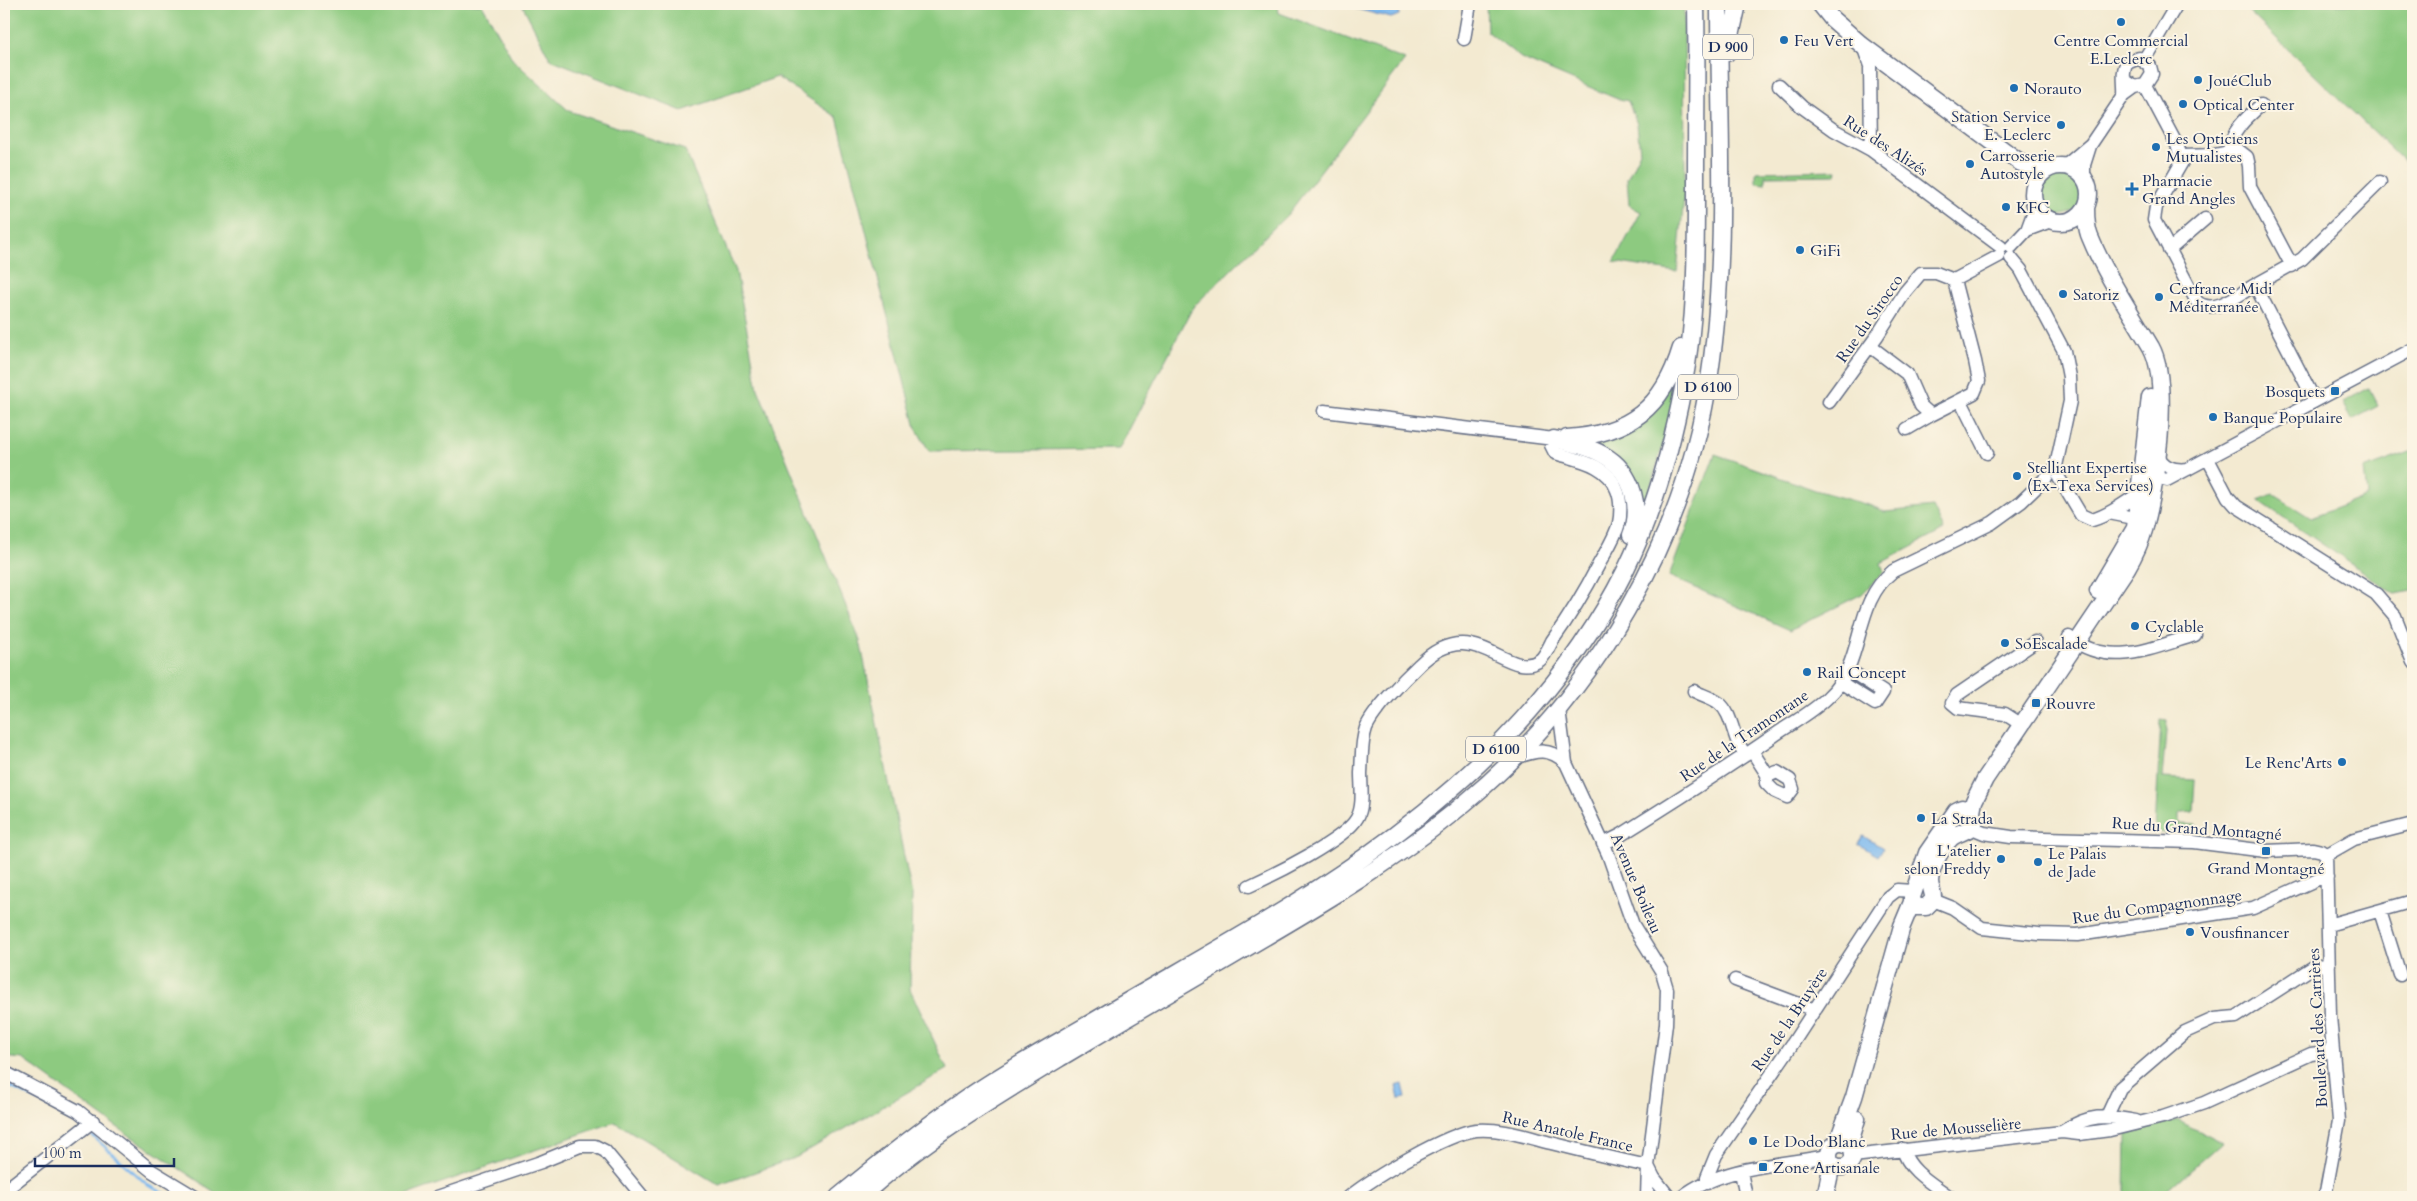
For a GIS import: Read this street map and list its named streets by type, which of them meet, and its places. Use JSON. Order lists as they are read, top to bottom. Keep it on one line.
{"streets":{"main road":["D 900","D 6100"],"street":["Rue des Alizés","Rue du Sirocco","Rue de la Tramontane","Rue du Grand Montagné","Avenue Boileau","Rue du Compagnonnage","Rue de la Bruyère","Boulevard des Carrières","Rue de Mousselière","Rue Anatole France"]},"crossings":[["D 900","D 6100"],["D 6100","Avenue Boileau"],["Rue de la Tramontane","Avenue Boileau"],["Rue du Grand Montagné","Boulevard des Carrières"],["Avenue Boileau","Rue Anatole France"],["Rue du Compagnonnage","Rue de la Bruyère"],["Rue du Compagnonnage","Boulevard des Carrières"],["Rue de la Bruyère","Rue de Mousselière"],["Boulevard des Carrières","Rue de Mousselière"]],"places":{"other":["Centre Commercial E.Leclerc","Feu Vert","JouéClub","Norauto","Optical Center","Station Service E. Leclerc","Les Opticiens Mutualistes","Carrosserie Autostyle","KFC","GiFi","Satoriz","Cerfrance Midi Méditerranée","Banque Populaire","Stelliant Expertise (Ex-Texa Services)","Cyclable","SoEscalade","Rail Concept","Le Renc'Arts","La Strada","L'atelier selon Freddy","Le Palais de Jade","Vousfinancer","Le Dodo Blanc"],"health":["Pharmacie Grand Angles"],"transit":["Bosquets","Rouvre","Grand Montagné","Zone Artisanale"]},"scale_bar":"100 m"}
